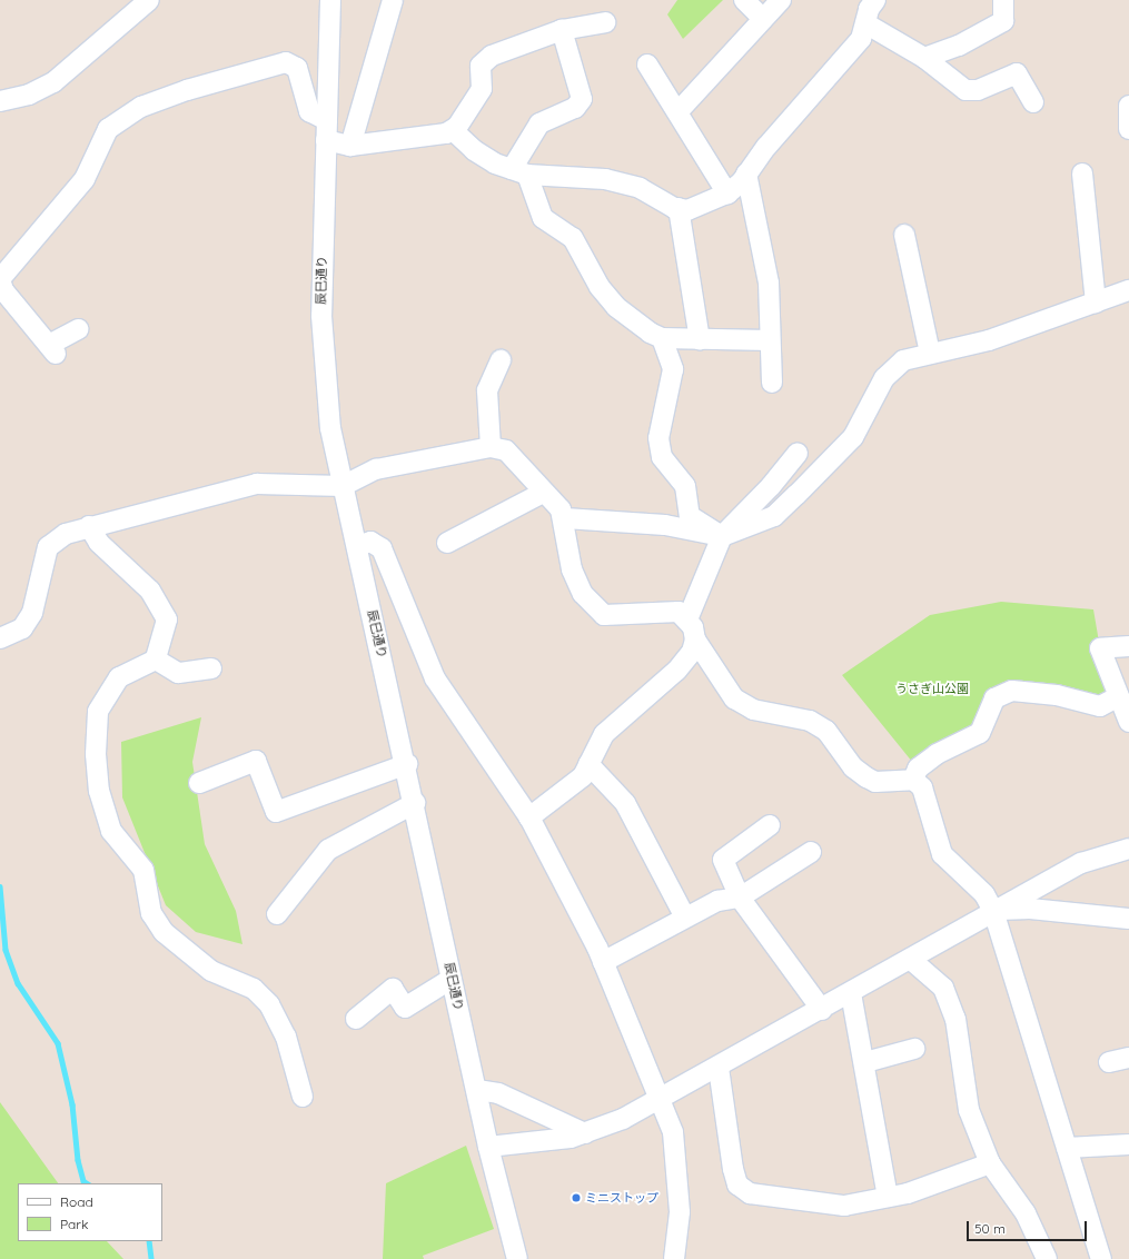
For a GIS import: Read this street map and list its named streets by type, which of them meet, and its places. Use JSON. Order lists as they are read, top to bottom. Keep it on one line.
{"streets":{"street":["辰巳通り"]},"parks":["うさぎ山公園"],"places":["ミニストップ"],"legend":["Road","Park"],"scale_bar":"50 m"}
